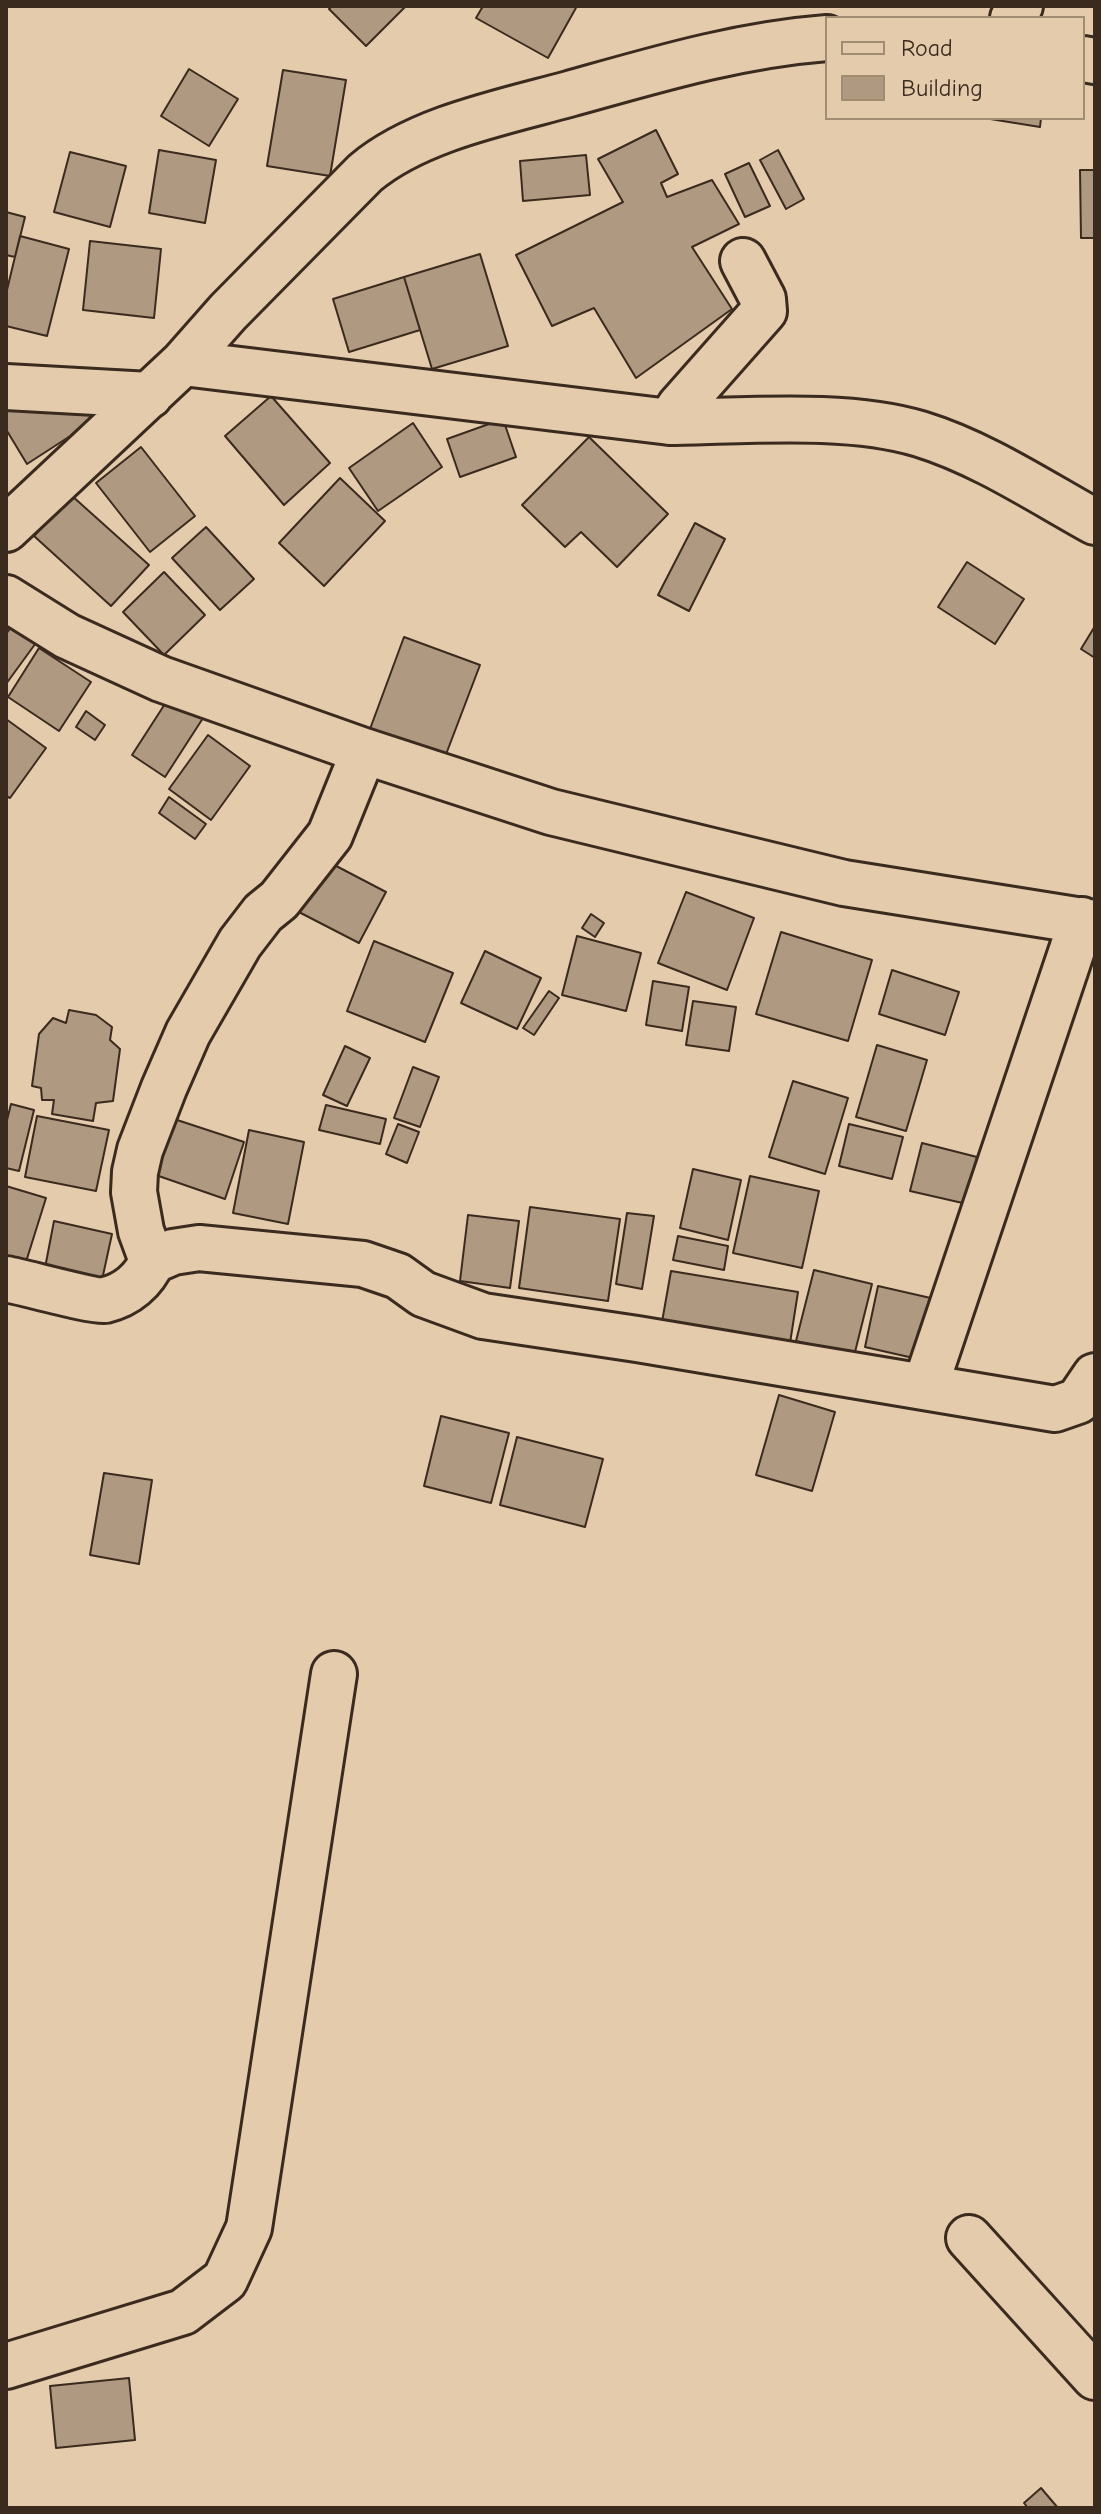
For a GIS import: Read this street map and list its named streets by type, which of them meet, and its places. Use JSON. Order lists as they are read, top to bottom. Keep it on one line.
{"legend":["Road","Building"]}
